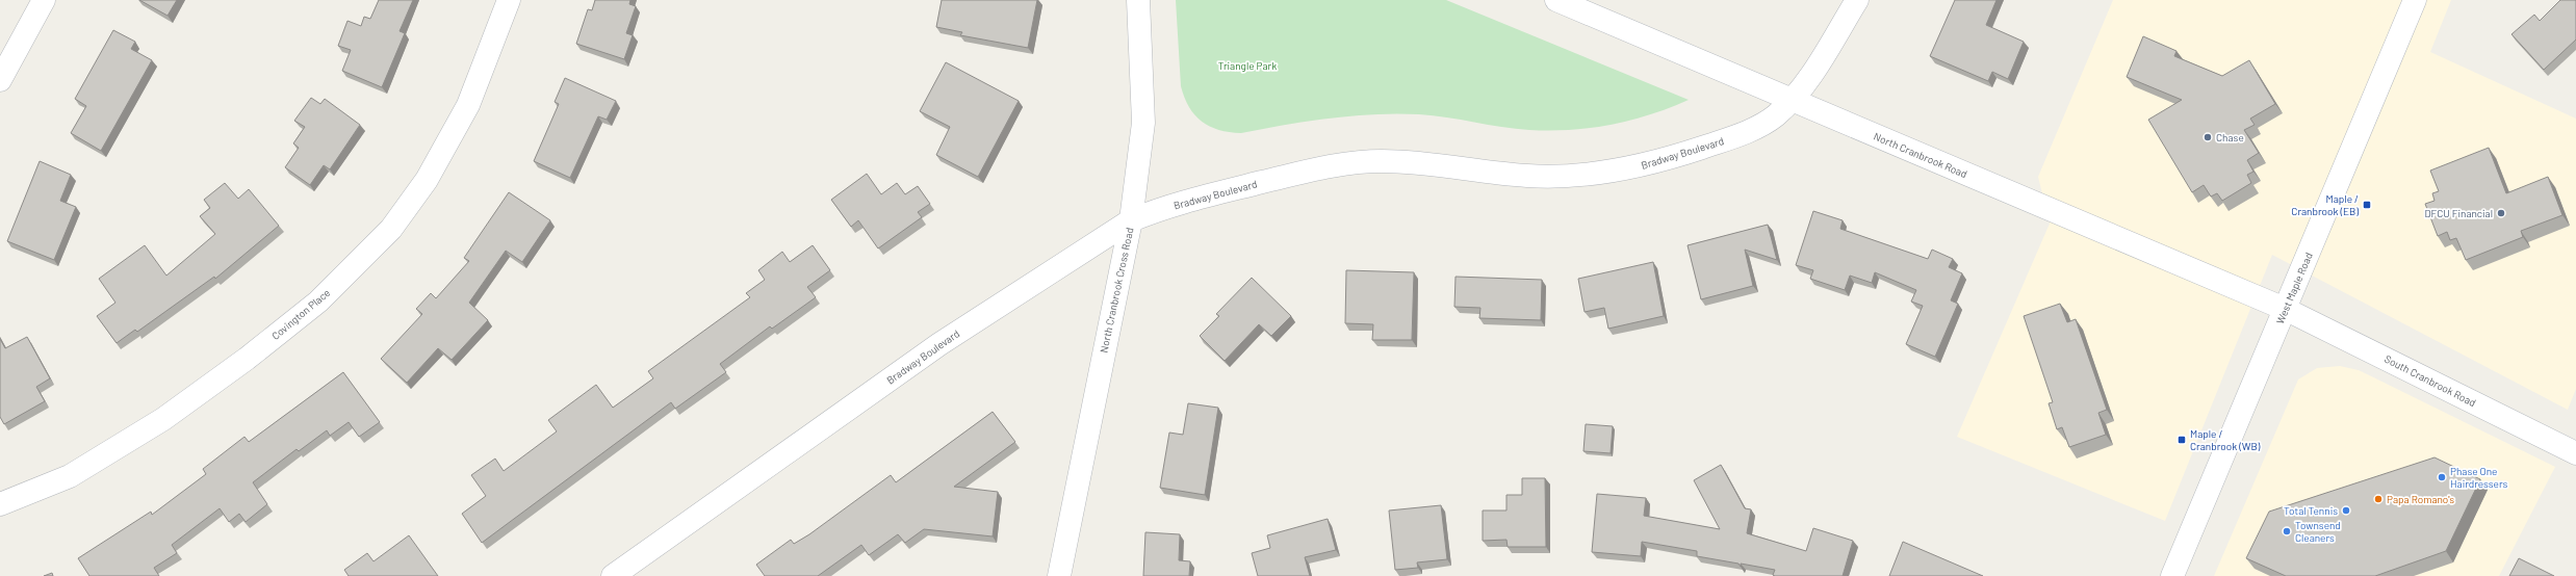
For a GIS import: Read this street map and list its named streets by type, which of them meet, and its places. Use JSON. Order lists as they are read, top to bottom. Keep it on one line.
{"streets":{"street":["Bradway Boulevard","North Cranbrook Road","West Maple Road","North Cranbrook Cross Road","Covington Place","South Cranbrook Road"]},"crossings":[["Bradway Boulevard","North Cranbrook Road"],["Bradway Boulevard","North Cranbrook Cross Road"],["North Cranbrook Road","West Maple Road"],["North Cranbrook Road","South Cranbrook Road"],["West Maple Road","South Cranbrook Road"]],"parks":["Triangle Park"],"places":{"other":["Chase","DFCU Financial","Phase One Hairdressers","Papa Romano's","Total Tennis","Townsend Cleaners"],"transit":["Maple / Cranbrook (EB)","Maple / Cranbrook (WB)"]}}
